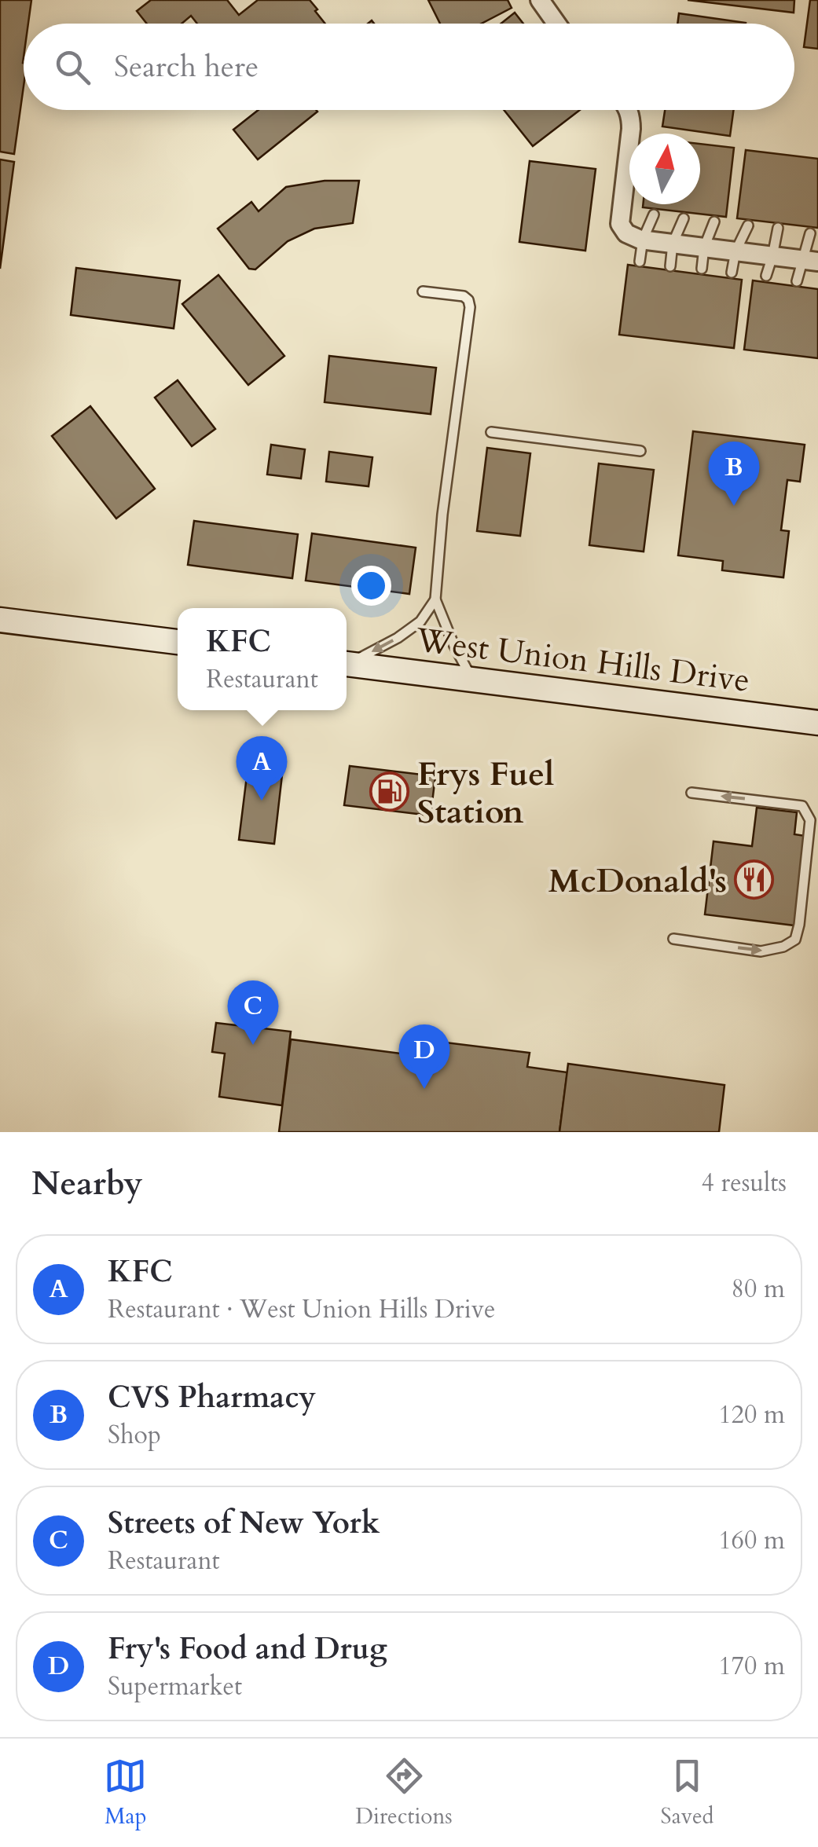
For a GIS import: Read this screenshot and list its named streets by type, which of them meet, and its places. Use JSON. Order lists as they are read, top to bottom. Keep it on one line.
{"streets":{"main road":["West Union Hills Drive"]},"places":{"fuel station":["Frys Fuel Station"],"restaurant":["McDonald's"]},"north":"top","page":{"search":"Search here","pins":["B","A","C","D"],"popup":["KFC","Restaurant"],"heading":["Nearby","4 results"],"list":[{"mark":"A","name":"KFC","note":"Restaurant · West Union Hills Drive","value":"80 m"},{"mark":"B","name":"CVS Pharmacy","note":"Shop","value":"120 m"},{"mark":"C","name":"Streets of New York","note":"Restaurant","value":"160 m"},{"mark":"D","name":"Fry's Food and Drug","note":"Supermarket","value":"170 m"}],"nav":["Map","Directions","Saved"]}}
